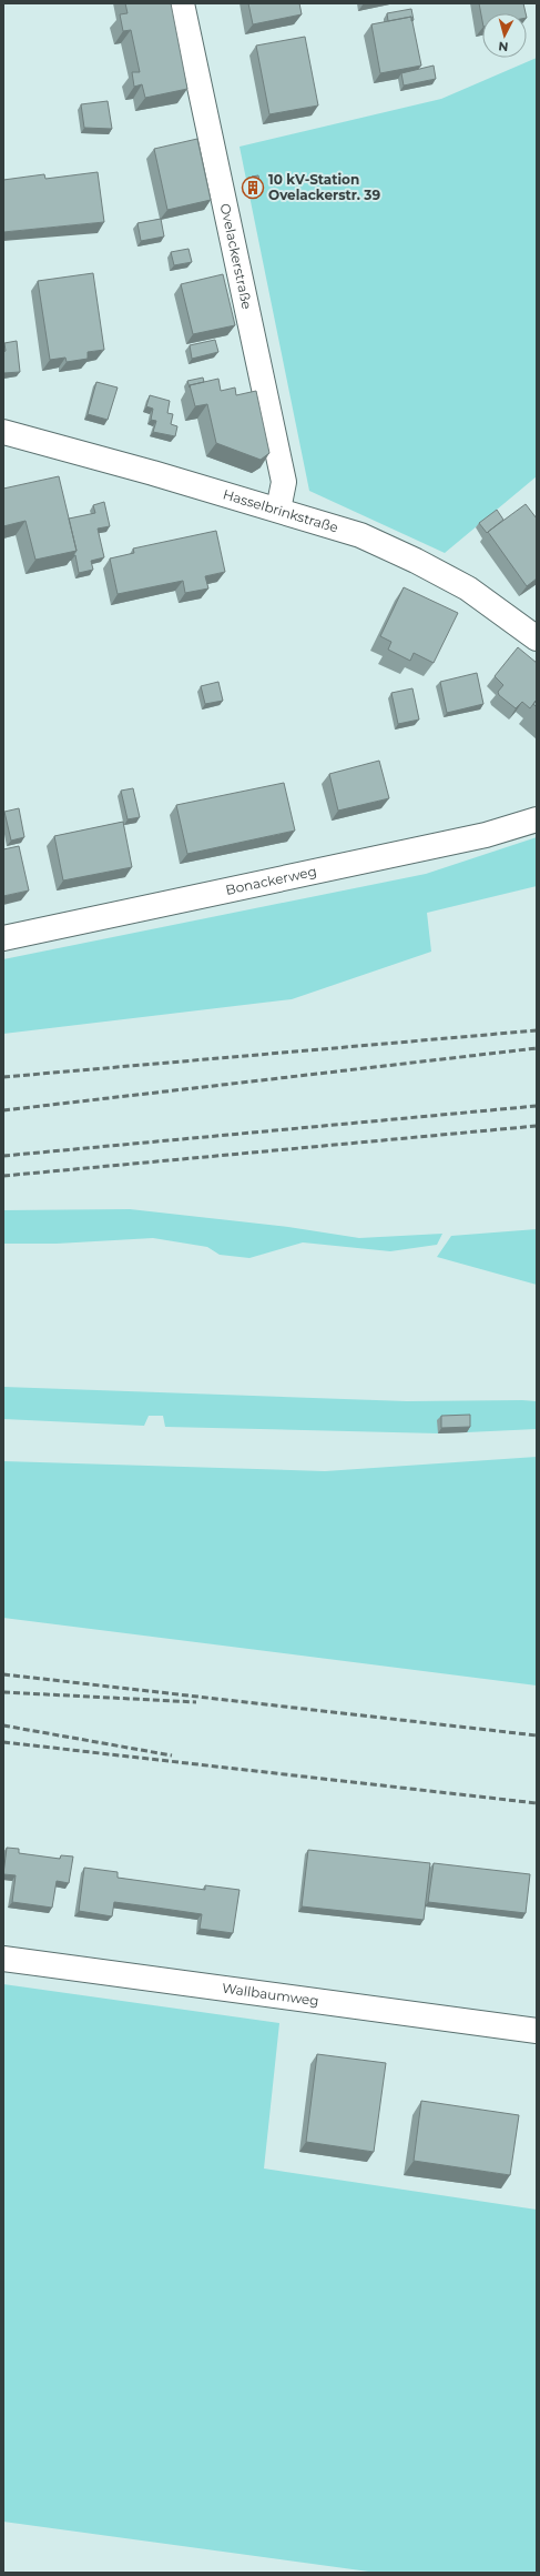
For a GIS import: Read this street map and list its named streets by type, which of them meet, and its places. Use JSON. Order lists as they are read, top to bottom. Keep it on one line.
{"streets":{"street":["Ovelackerstraße","Hasselbrinkstraße","Bonackerweg","Wallbaumweg"]},"crossings":[["Ovelackerstraße","Hasselbrinkstraße"]],"places":{"building":["10 kV-Station Ovelackerstr. 39"]},"north":"bottom"}
